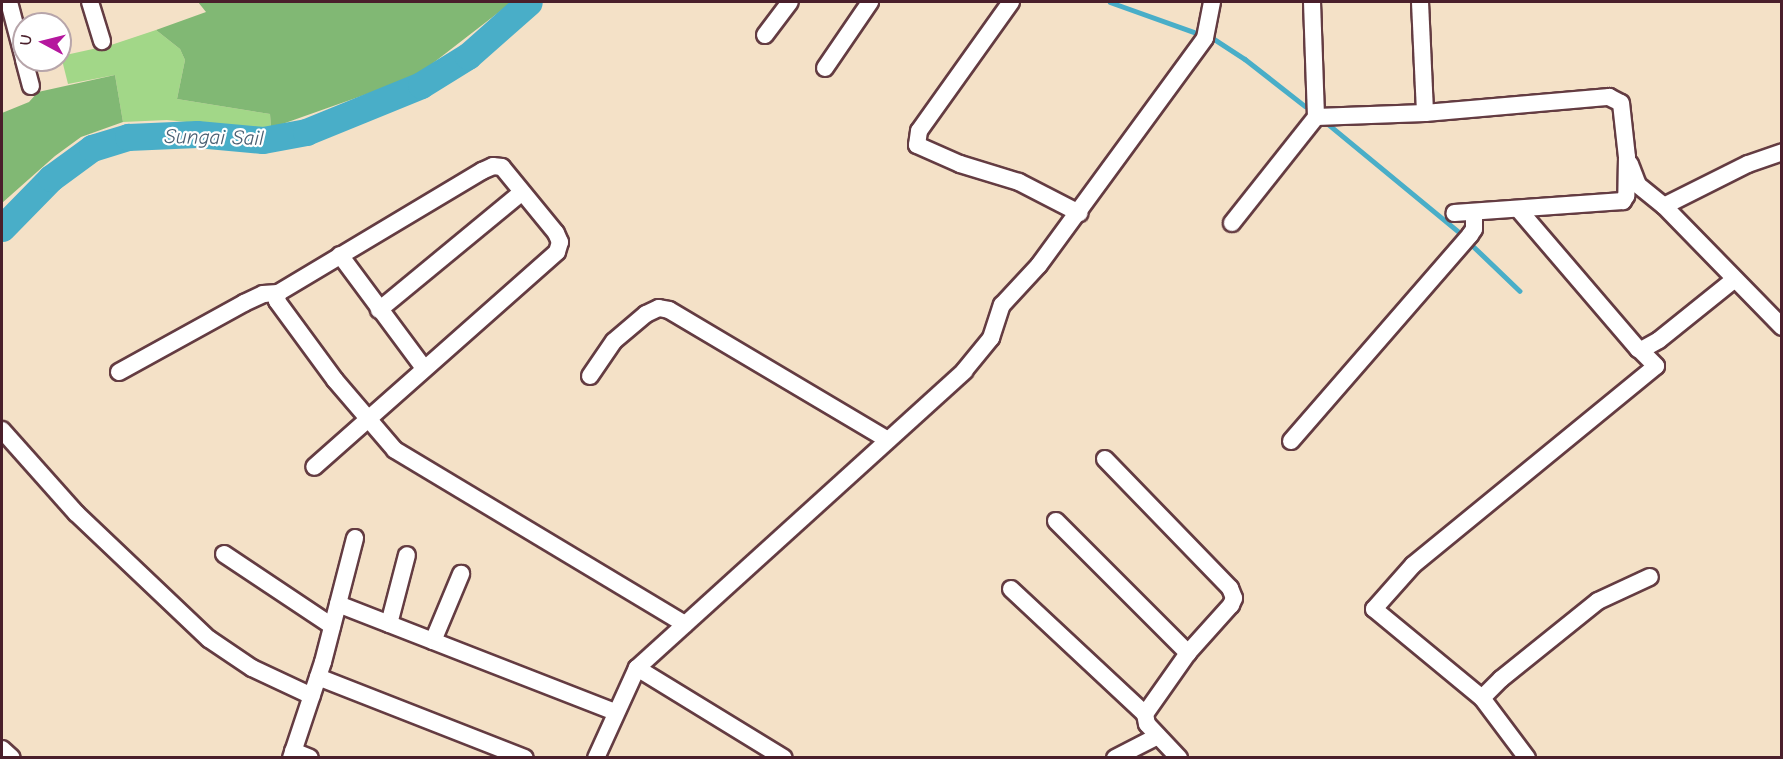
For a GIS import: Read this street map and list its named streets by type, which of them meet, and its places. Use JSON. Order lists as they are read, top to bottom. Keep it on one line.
{"water":["Sungai Sail"],"north":"left"}
